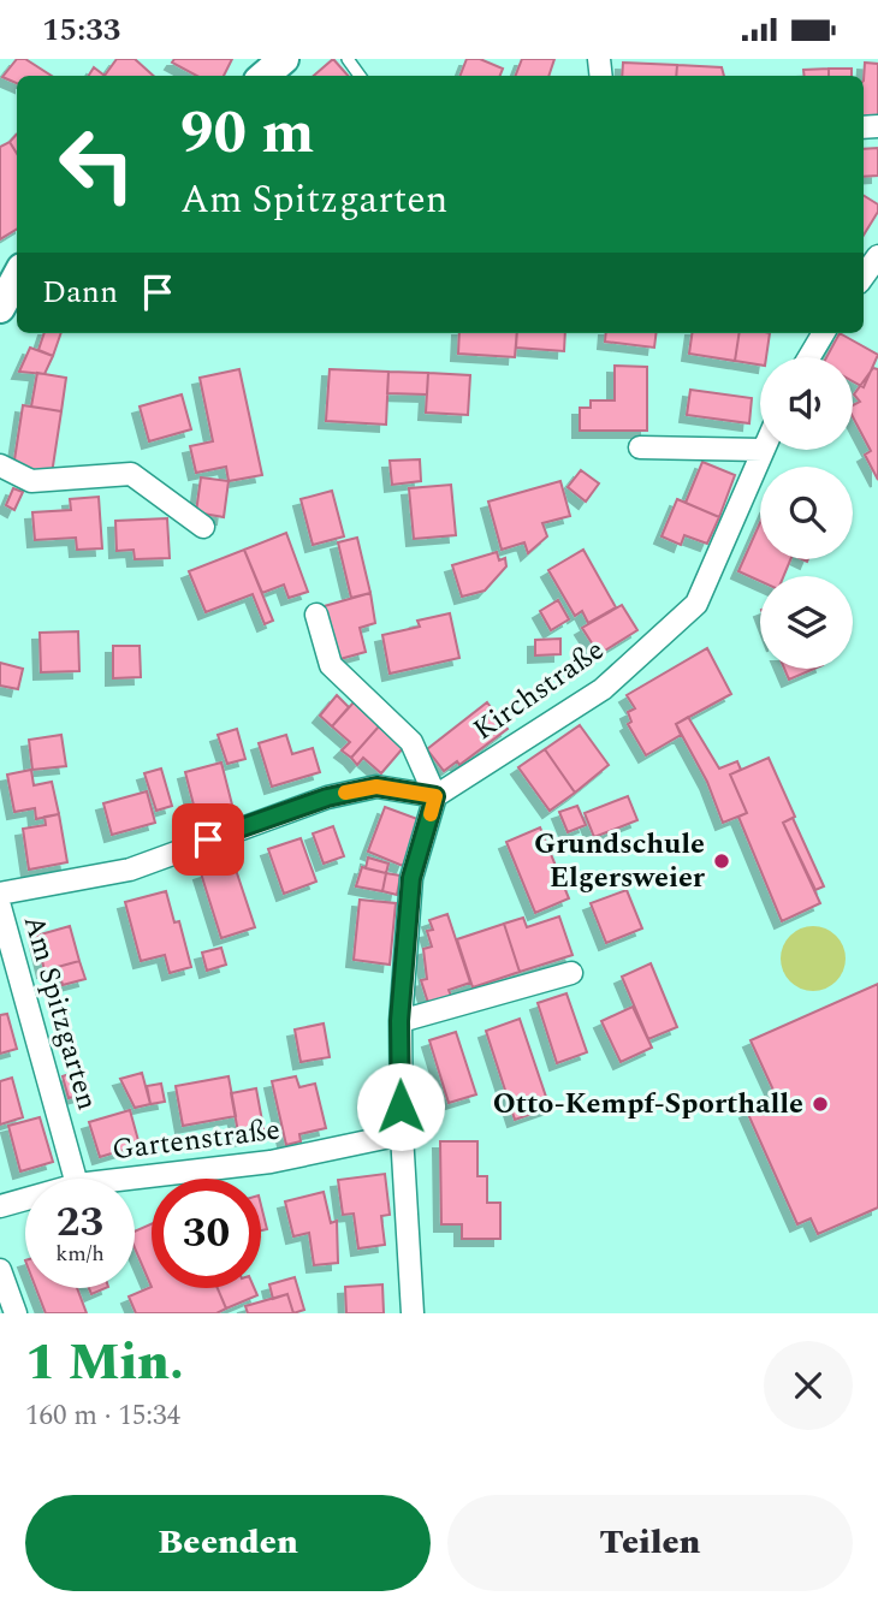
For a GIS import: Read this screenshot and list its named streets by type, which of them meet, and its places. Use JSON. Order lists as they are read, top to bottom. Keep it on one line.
{"streets":{"street":["Kirchstraße","Am Spitzgarten","Gartenstraße"]},"crossings":[["Kirchstraße","Am Spitzgarten"]],"places":["Grundschule Elgersweier","Otto-Kempf-Sporthalle"],"page":{"status":"15:33","turn":["90 m","Am Spitzgarten"],"then":"Dann","speed":"23 km/h","limit":"30","heading":["1 Min.","160 m · 15:34"],"buttons":["Beenden","Teilen"]}}
